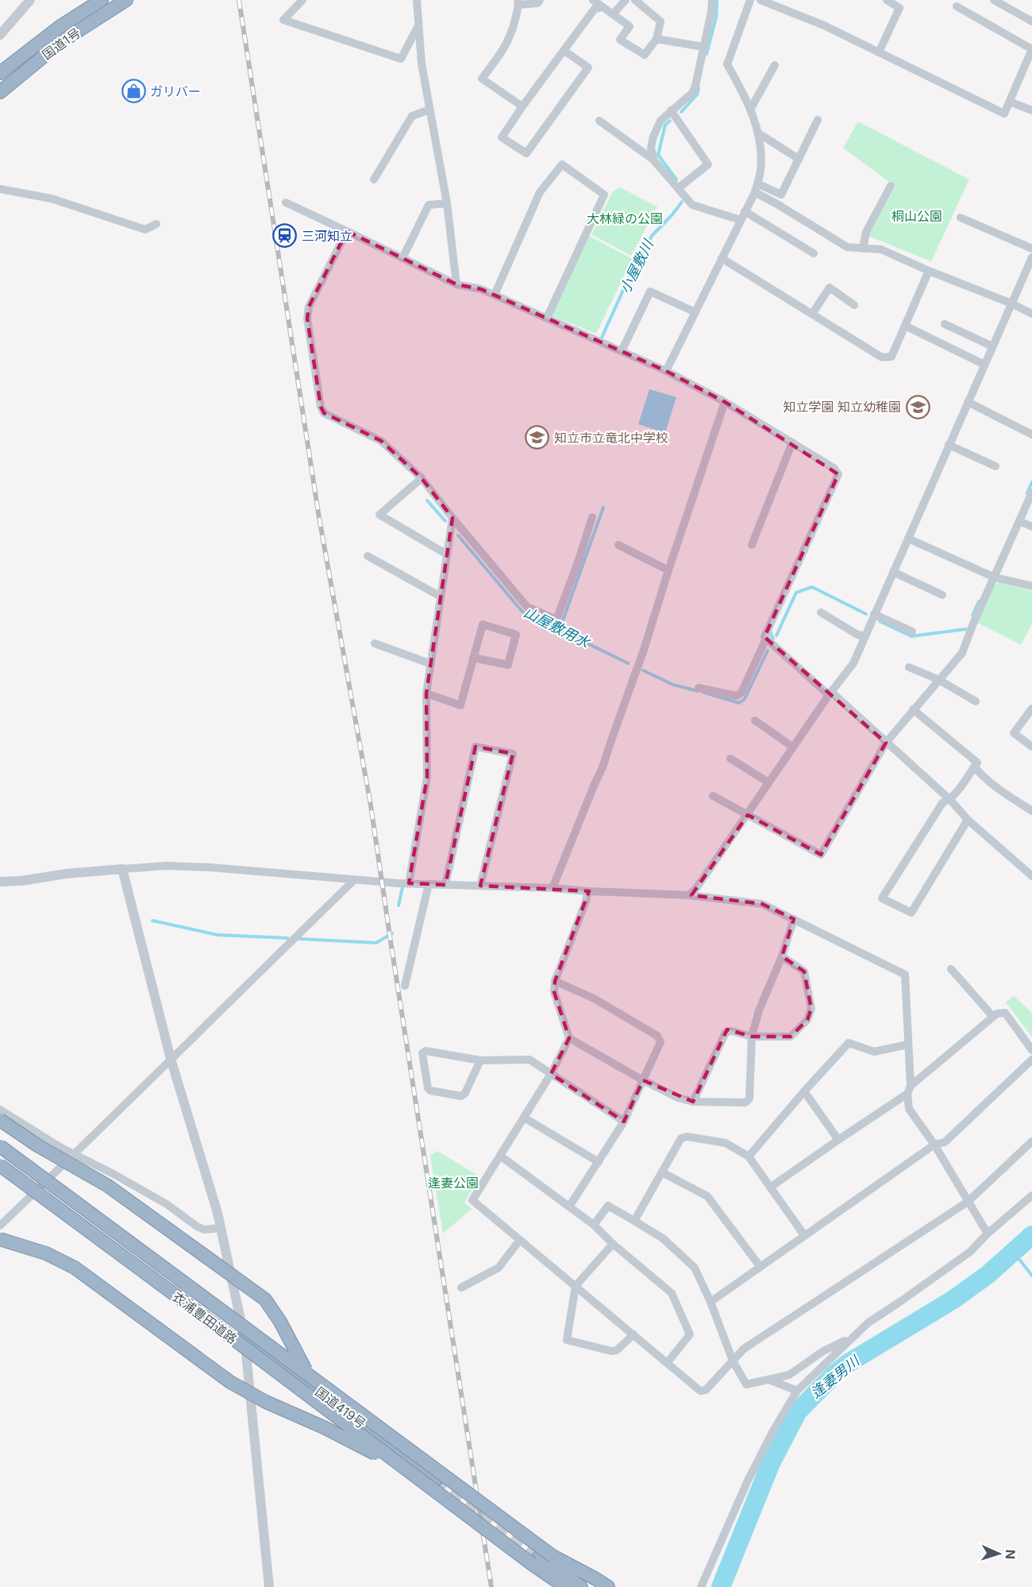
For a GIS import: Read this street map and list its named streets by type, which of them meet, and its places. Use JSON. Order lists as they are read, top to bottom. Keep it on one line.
{"streets":{"highway":["国道1号","衣浦豊田道路","国道419号"]},"water":["小屋敷川","山屋敷用水","逢妻男川"],"parks":["桐山公園","大林緑の公園","逢妻公園"],"places":{"shop":["ガリバー"],"station":["三河知立"],"school or university":["知立学園 知立幼稚園","知立市立竜北中学校"]},"north":"right"}
